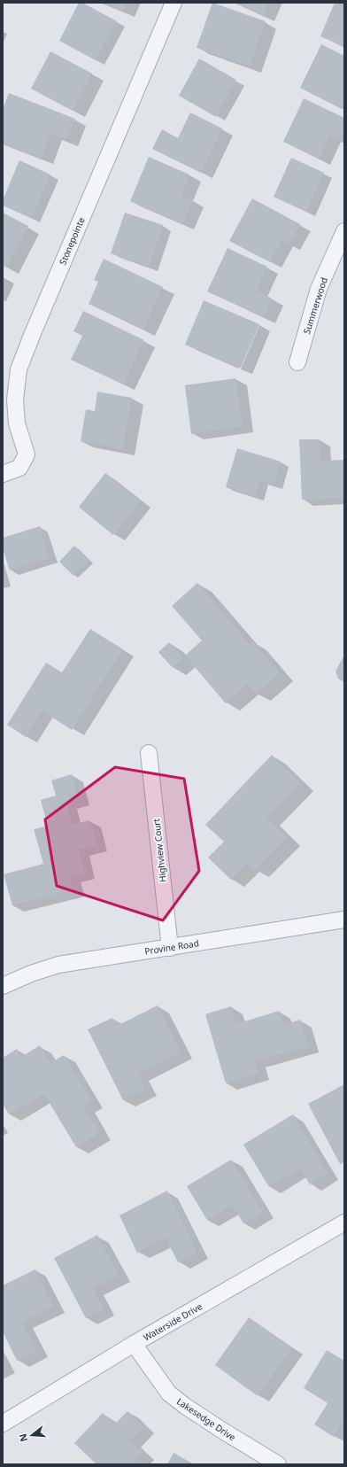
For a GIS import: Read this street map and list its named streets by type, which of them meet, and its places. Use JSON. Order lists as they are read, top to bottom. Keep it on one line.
{"streets":{"street":["Stonepointe","Summerwood","Highview Court","Provine Road","Waterside Drive","Lakesedge Drive"]},"crossings":[["Highview Court","Provine Road"],["Waterside Drive","Lakesedge Drive"]],"north":"left"}
